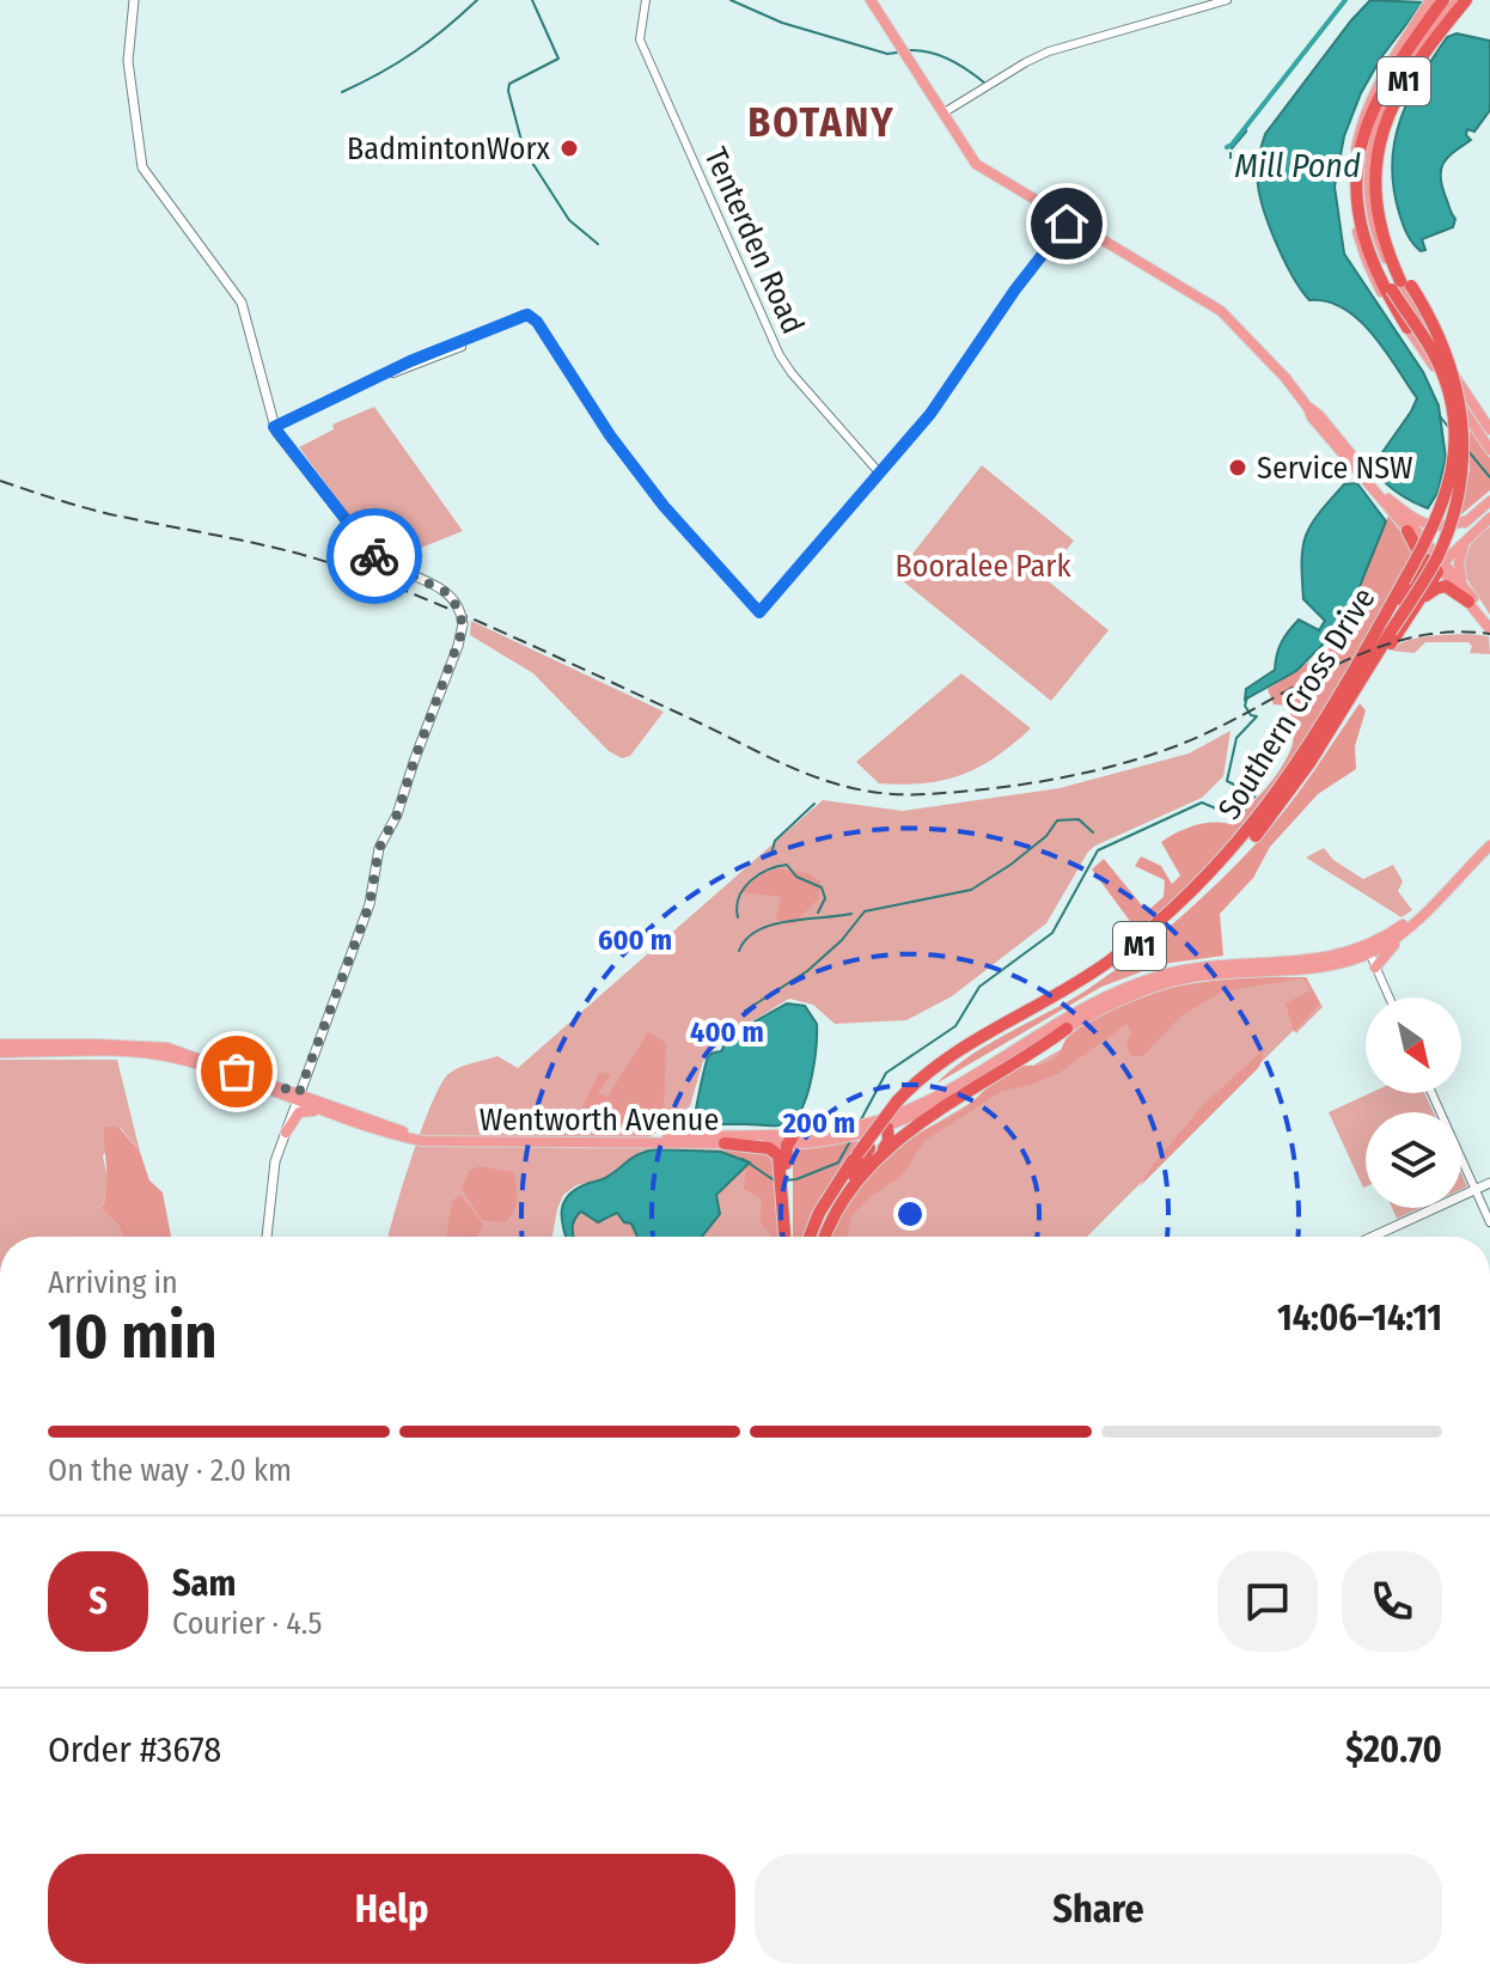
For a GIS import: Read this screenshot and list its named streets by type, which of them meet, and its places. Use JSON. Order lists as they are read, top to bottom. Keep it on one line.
{"streets":{"highway":["M1","Southern Cross Drive"],"main road":["Wentworth Avenue"],"street":["Tenterden Road"]},"crossings":[["M1","Southern Cross Drive"]],"districts":["BOTANY"],"water":["Mill Pond"],"parks":["Booralee Park"],"places":["BadmintonWorx","Service NSW"],"north":"bottom right","page":{"heading":["10 min","Arriving in","14:06–14:11"],"panel":["Sam","Courier · 4.5","Order #3678","$20.70"],"bar":"On the way · 2.0 km","round":"S","buttons":["Help","Share"]},"rings":["600 m","400 m","200 m"]}
